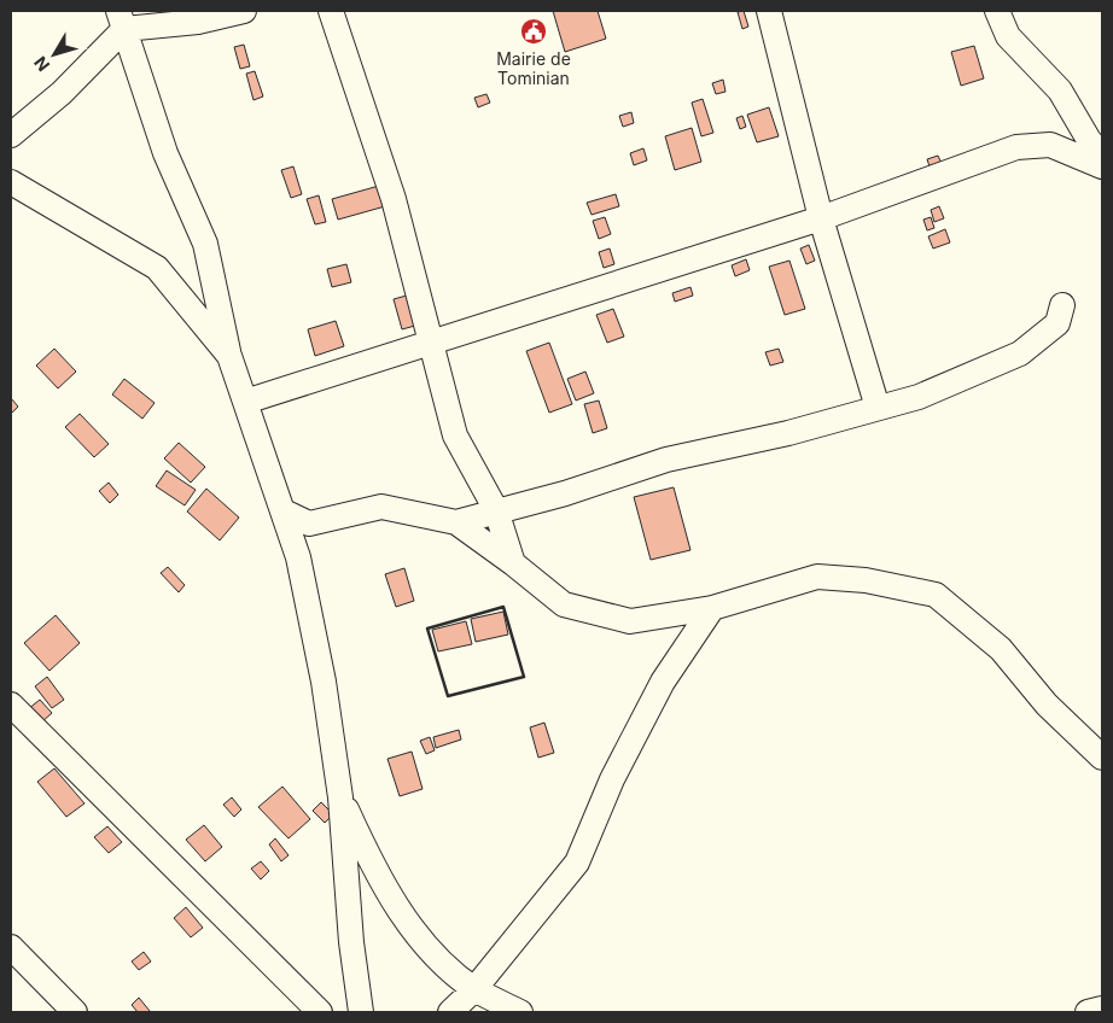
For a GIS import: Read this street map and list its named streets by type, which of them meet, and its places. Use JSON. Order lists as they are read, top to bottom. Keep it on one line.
{"places":{"public building":["Mairie de Tominian"]},"north":"bottom left"}
